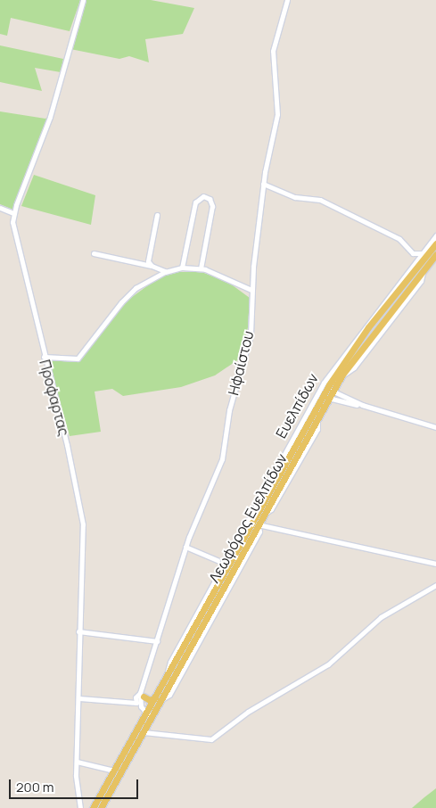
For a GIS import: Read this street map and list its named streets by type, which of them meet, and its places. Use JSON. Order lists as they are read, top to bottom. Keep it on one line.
{"streets":{"main road":["Λεωφόρος Ευελπίδων"],"street":["Ηφαίστου","Προφαρτας","Ευελπίδων"]},"crossings":[["Ευελπίδων","Λεωφόρος Ευελπίδων"]],"scale_bar":"200 m"}
